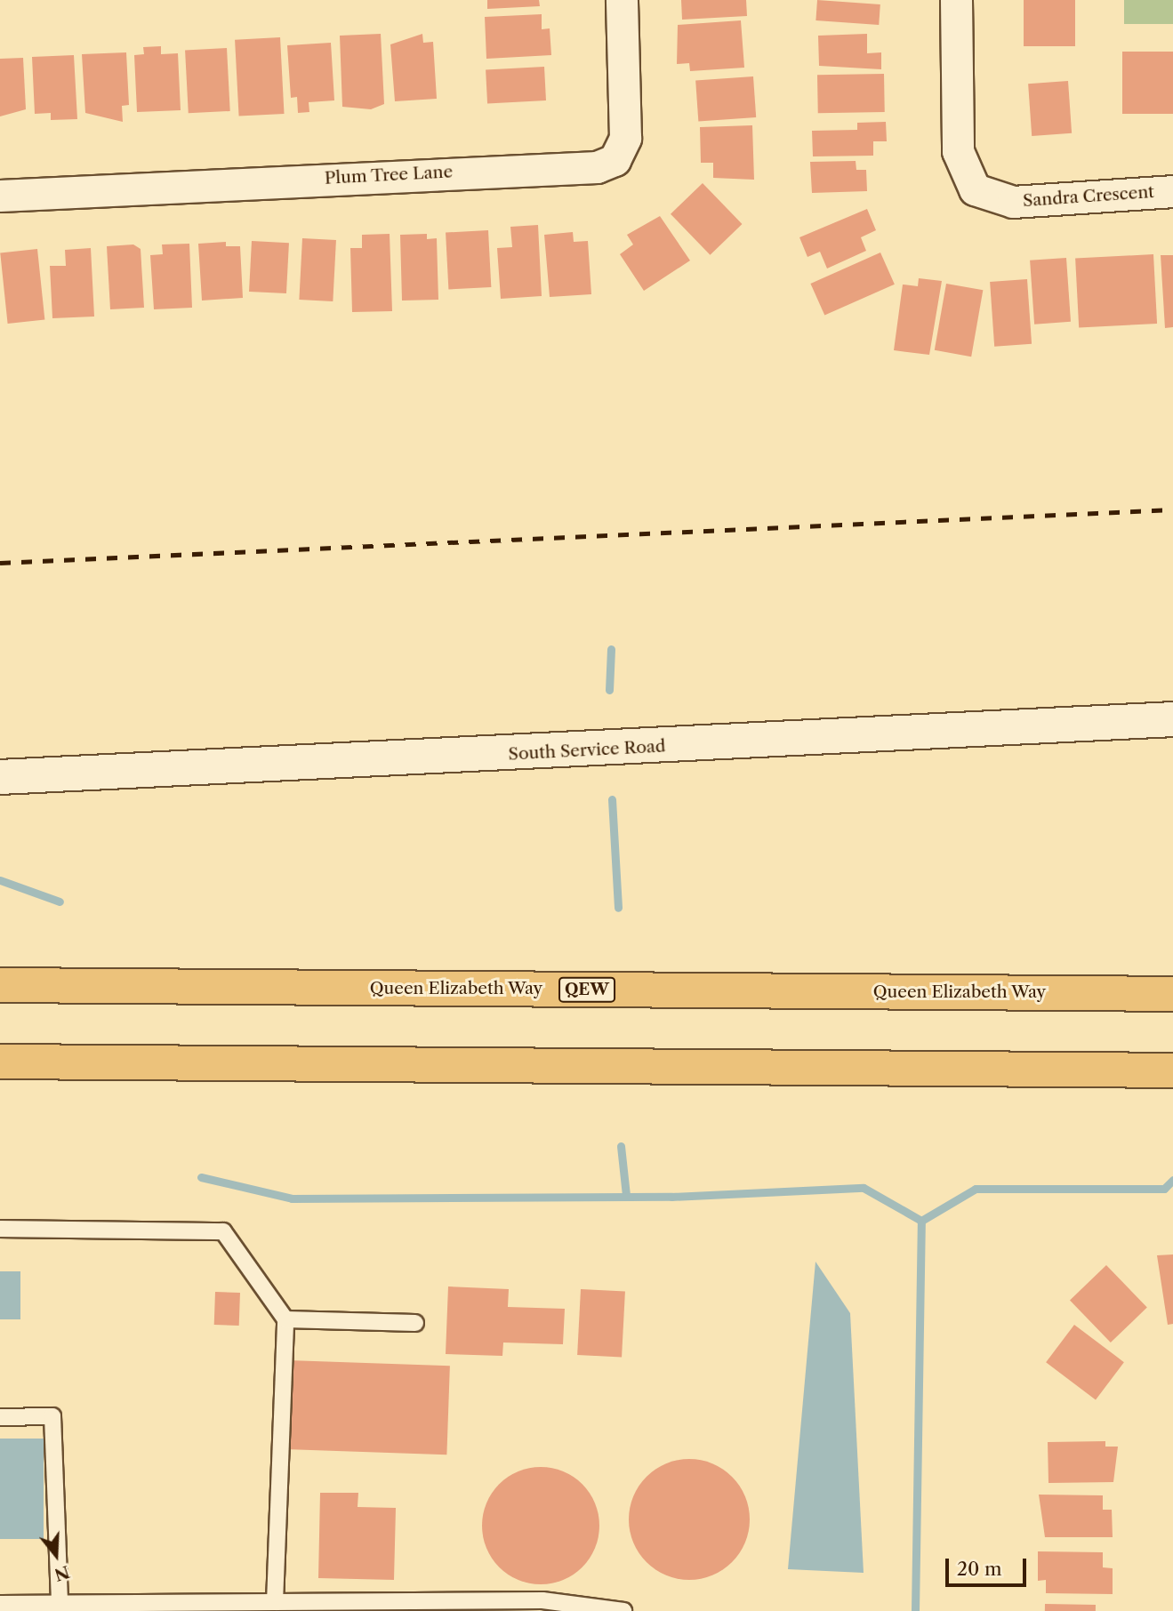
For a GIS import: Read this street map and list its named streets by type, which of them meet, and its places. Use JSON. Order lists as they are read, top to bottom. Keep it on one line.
{"streets":{"highway":["Queen Elizabeth Way","QEW"],"street":["Plum Tree Lane","Sandra Crescent","South Service Road"]},"scale_bar":"20 m","north":"bottom"}
